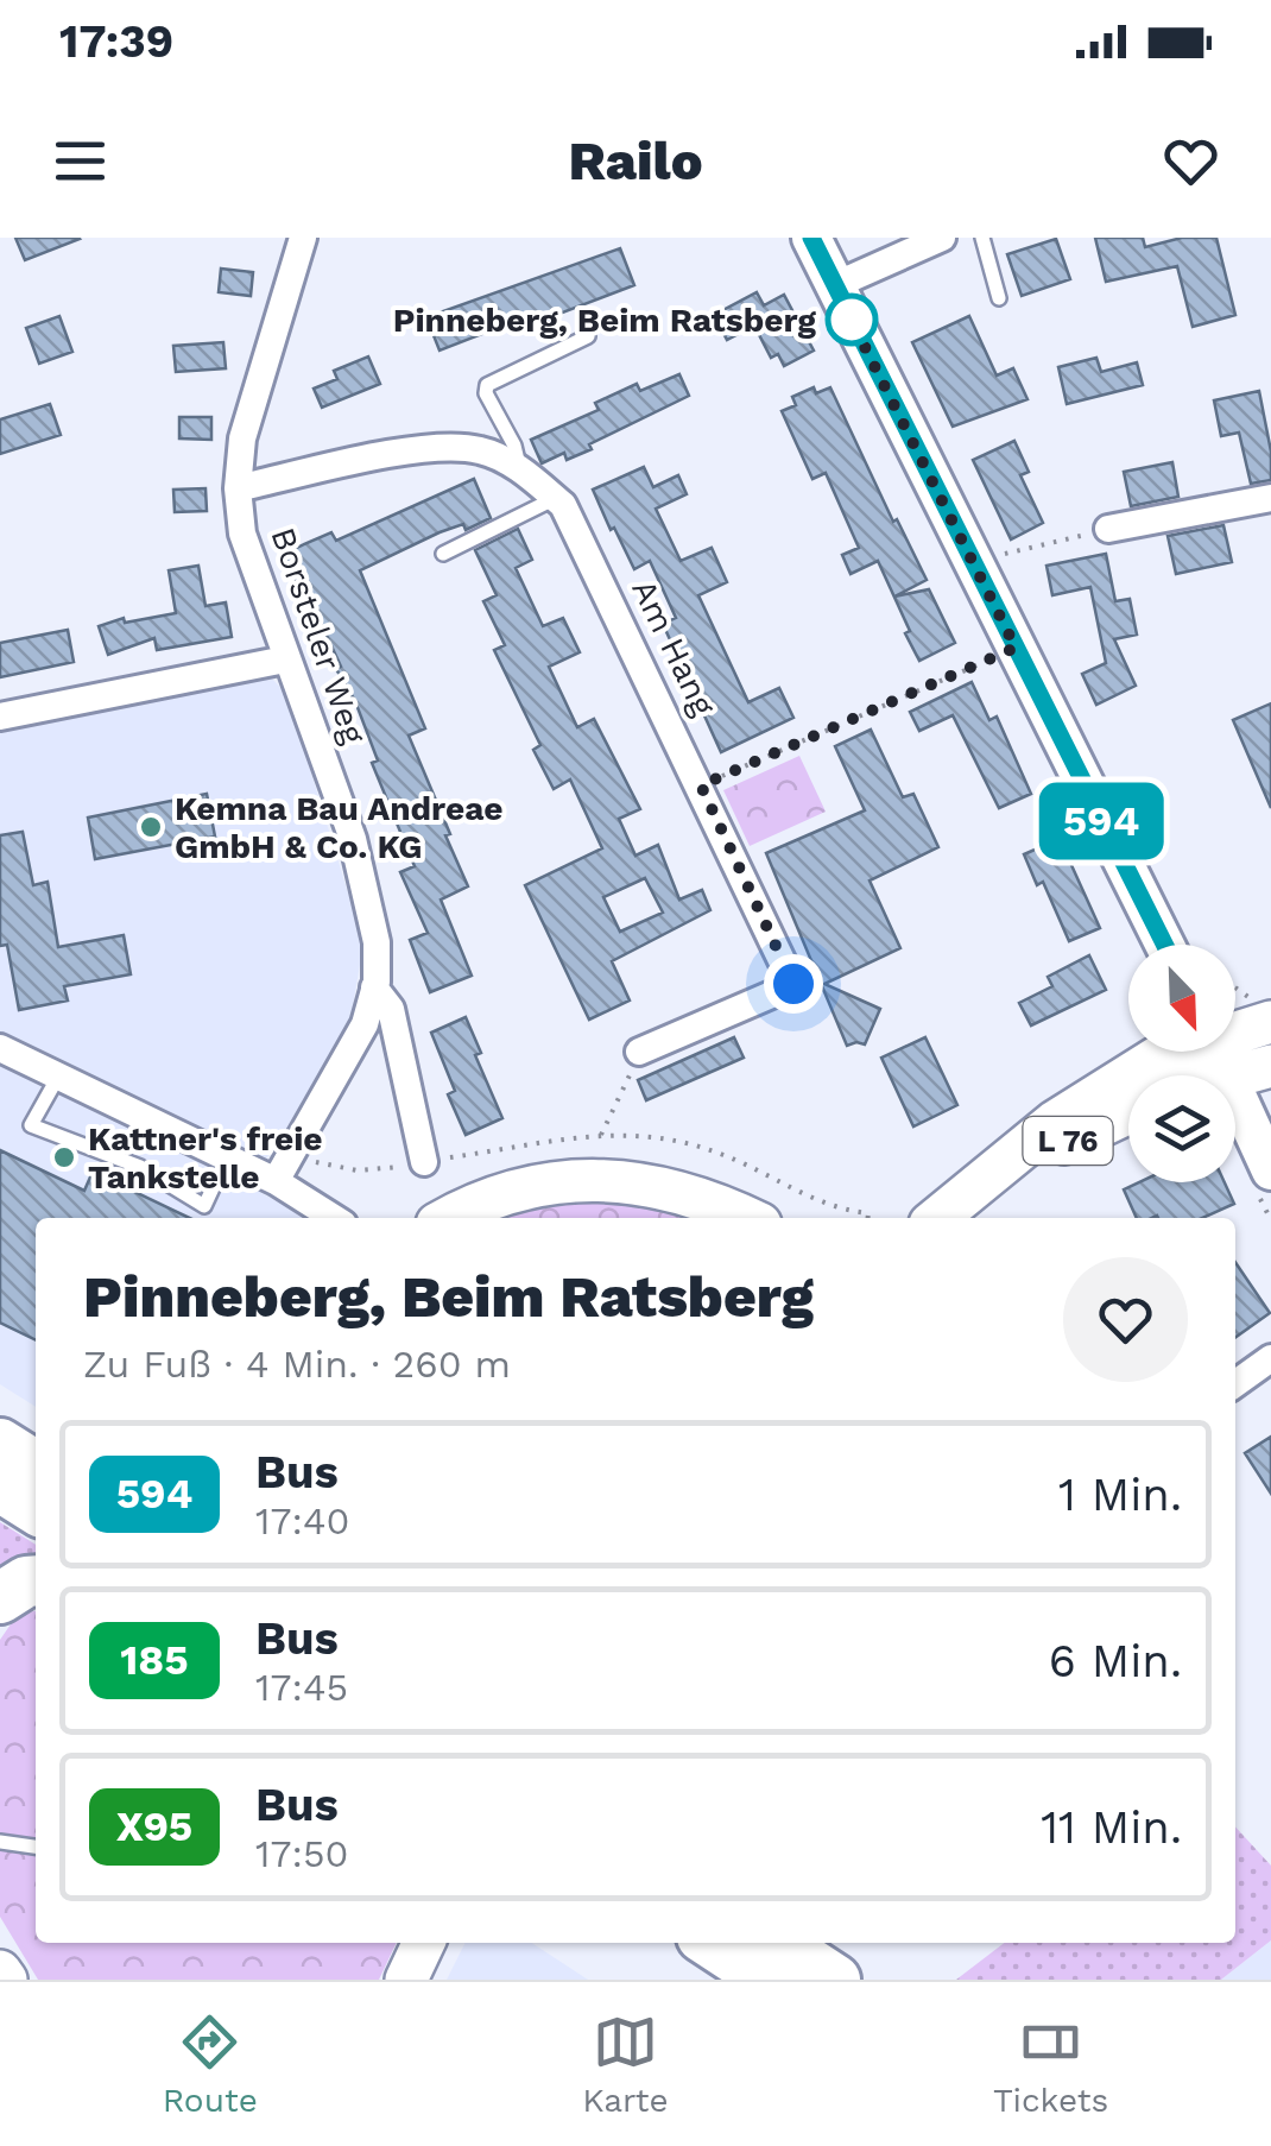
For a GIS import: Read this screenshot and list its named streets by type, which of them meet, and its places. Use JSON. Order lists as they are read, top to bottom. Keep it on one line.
{"streets":{"main road":["L 76"],"street":["Borsteler Weg","Am Hang"]},"crossings":[["Borsteler Weg","Am Hang"]],"places":["Pinneberg, Beim Ratsberg","Kemna Bau Andreae GmbH & Co. KG","Kattner's freie Tankstelle"],"lines":["bus line 594"],"north":"bottom right","page":{"status":"17:39","header":"Railo","on_map":"594","heading":["Pinneberg, Beim Ratsberg","Zu Fuß · 4 Min. · 260 m"],"list":[{"mark":"594","name":"Bus","note":"17:40","value":"1 Min."},{"mark":"185","name":"Bus","note":"17:45","value":"6 Min."},{"mark":"X95","name":"Bus","note":"17:50","value":"11 Min."}],"tabs":["Route","Karte","Tickets"]}}
